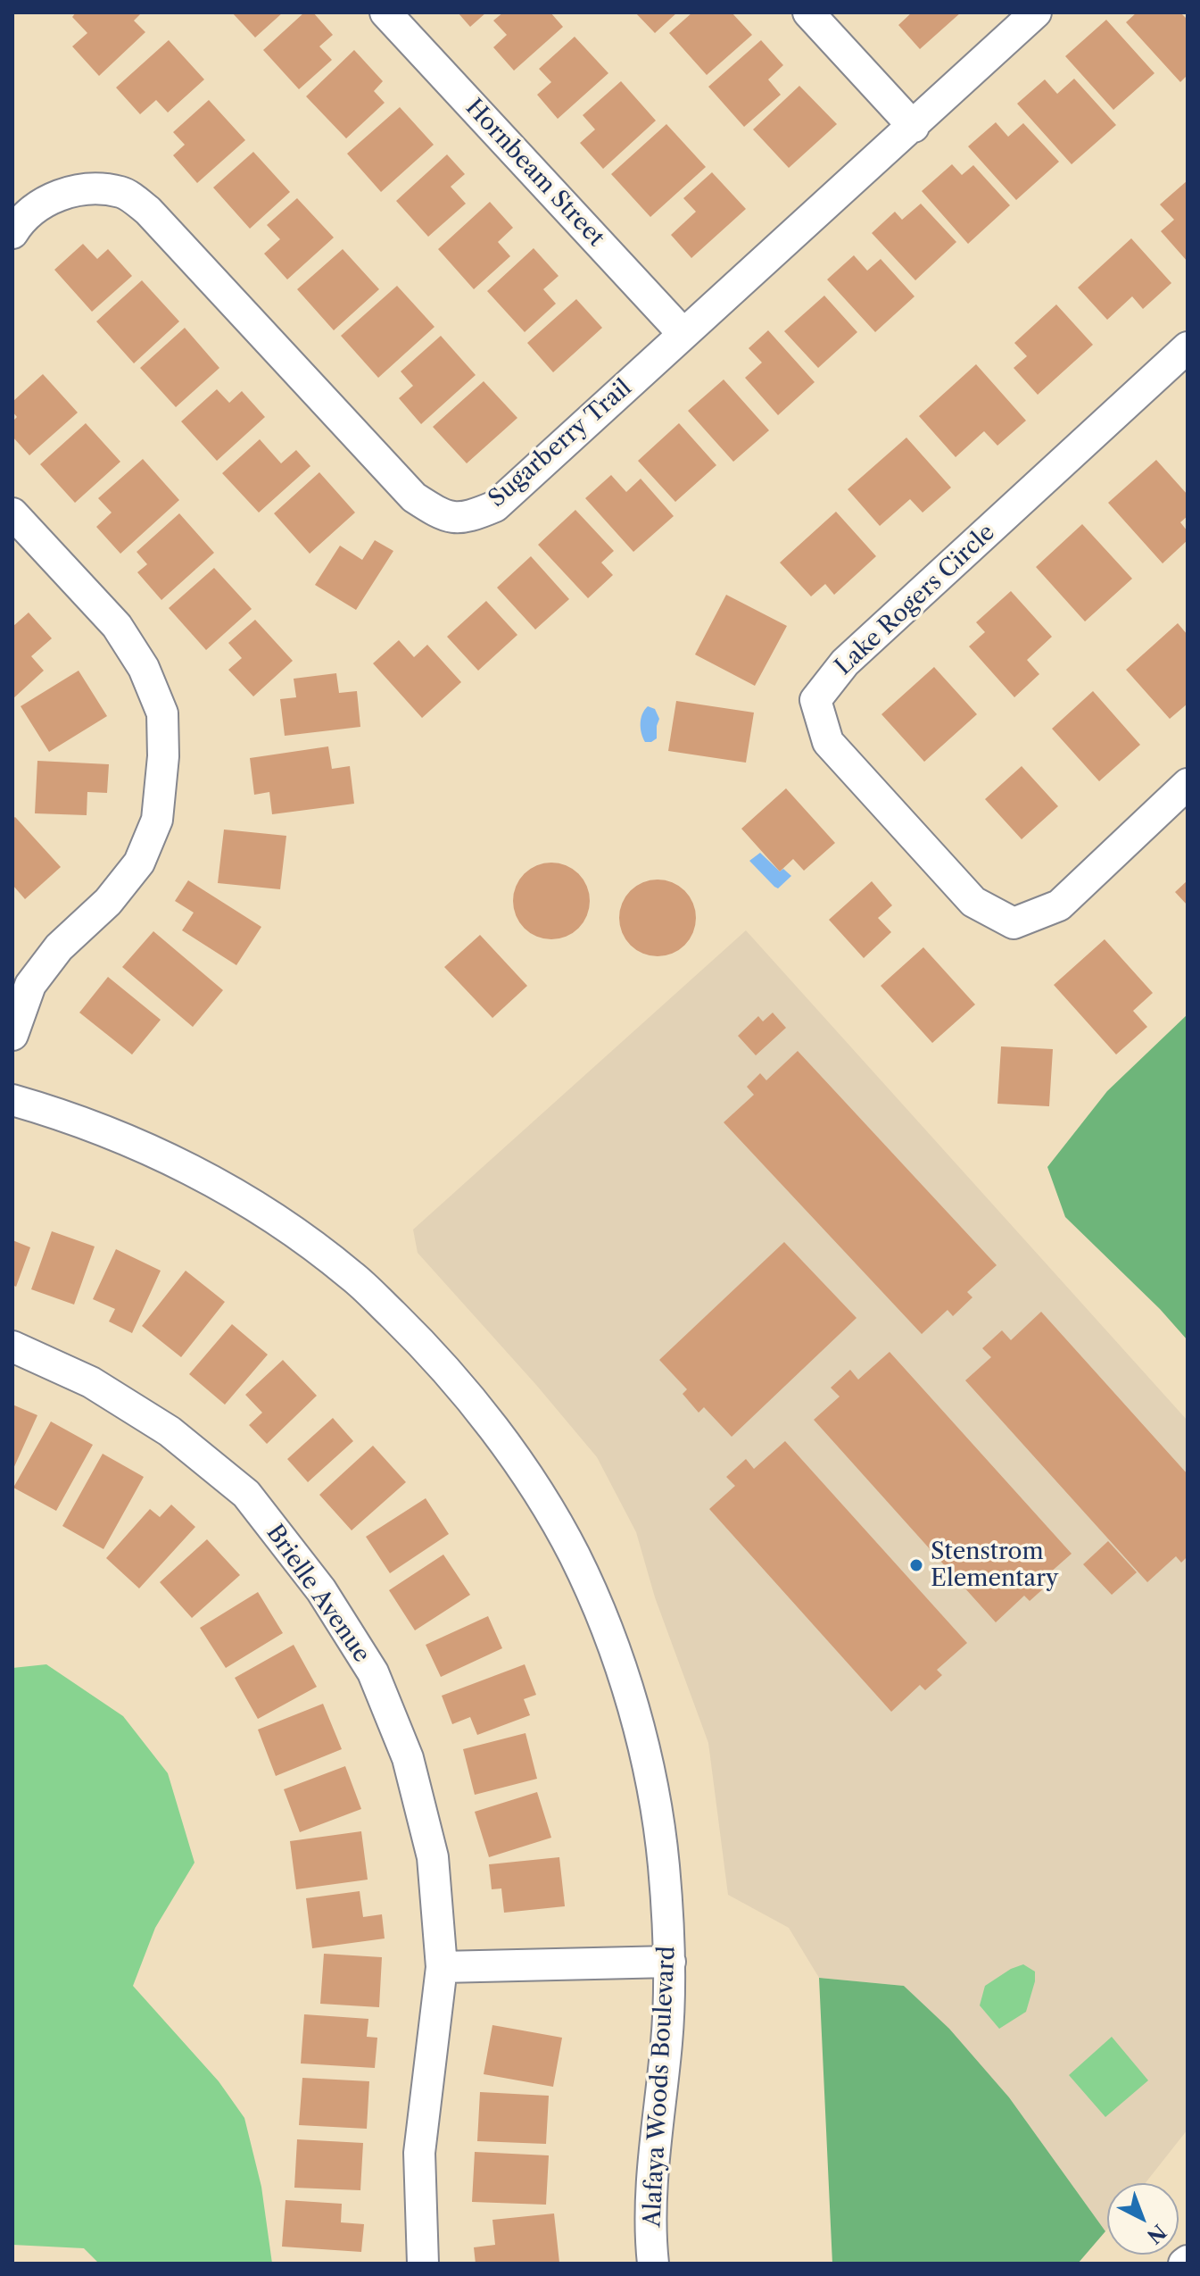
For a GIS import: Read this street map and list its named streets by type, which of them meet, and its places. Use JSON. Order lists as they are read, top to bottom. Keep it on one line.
{"streets":{"street":["Hornbeam Street","Sugarberry Trail","Lake Rogers Circle","Brielle Avenue","Alafaya Woods Boulevard"]},"crossings":[["Hornbeam Street","Sugarberry Trail"]],"places":["Stenstrom Elementary"],"north":"bottom right"}
